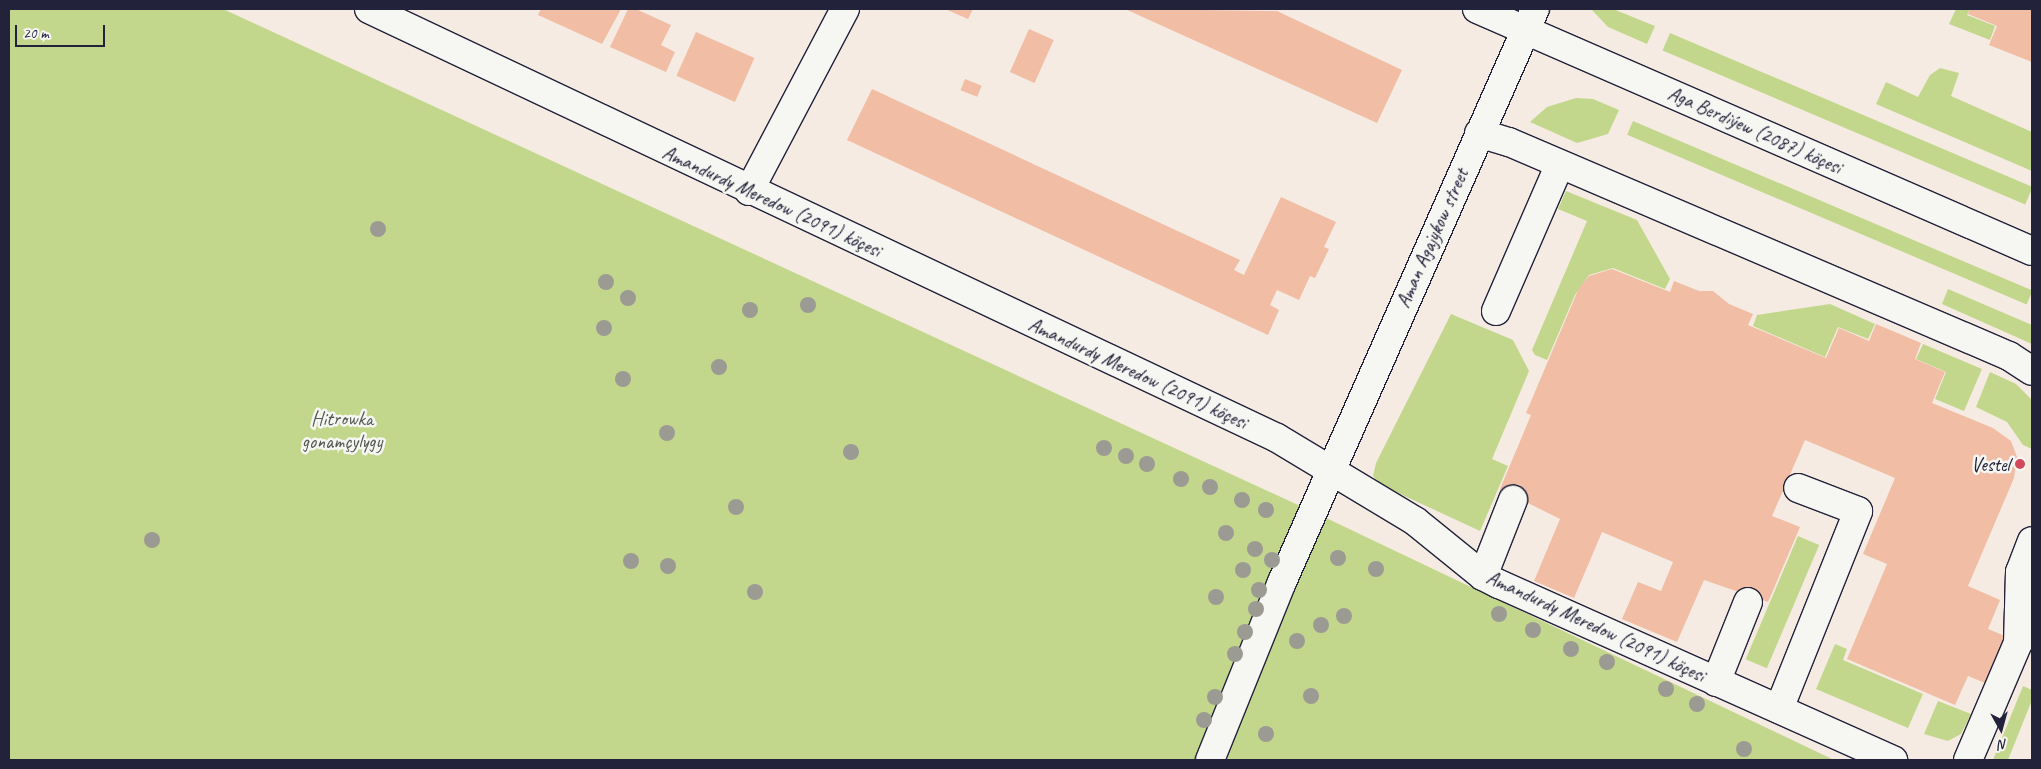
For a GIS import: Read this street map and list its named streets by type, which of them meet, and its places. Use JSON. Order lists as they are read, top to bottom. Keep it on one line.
{"streets":{"street":["Aga Berdiýew (2087) köçesi","Amandurdy Meredow (2091) köçesi","Aman Agajykow street"]},"crossings":[["Aga Berdiýew (2087) köçesi","Aman Agajykow street"],["Amandurdy Meredow (2091) köçesi","Aman Agajykow street"]],"parks":["Hitrowka gonamçylygy"],"places":["Vestel"],"scale_bar":"20 m","north":"bottom"}
